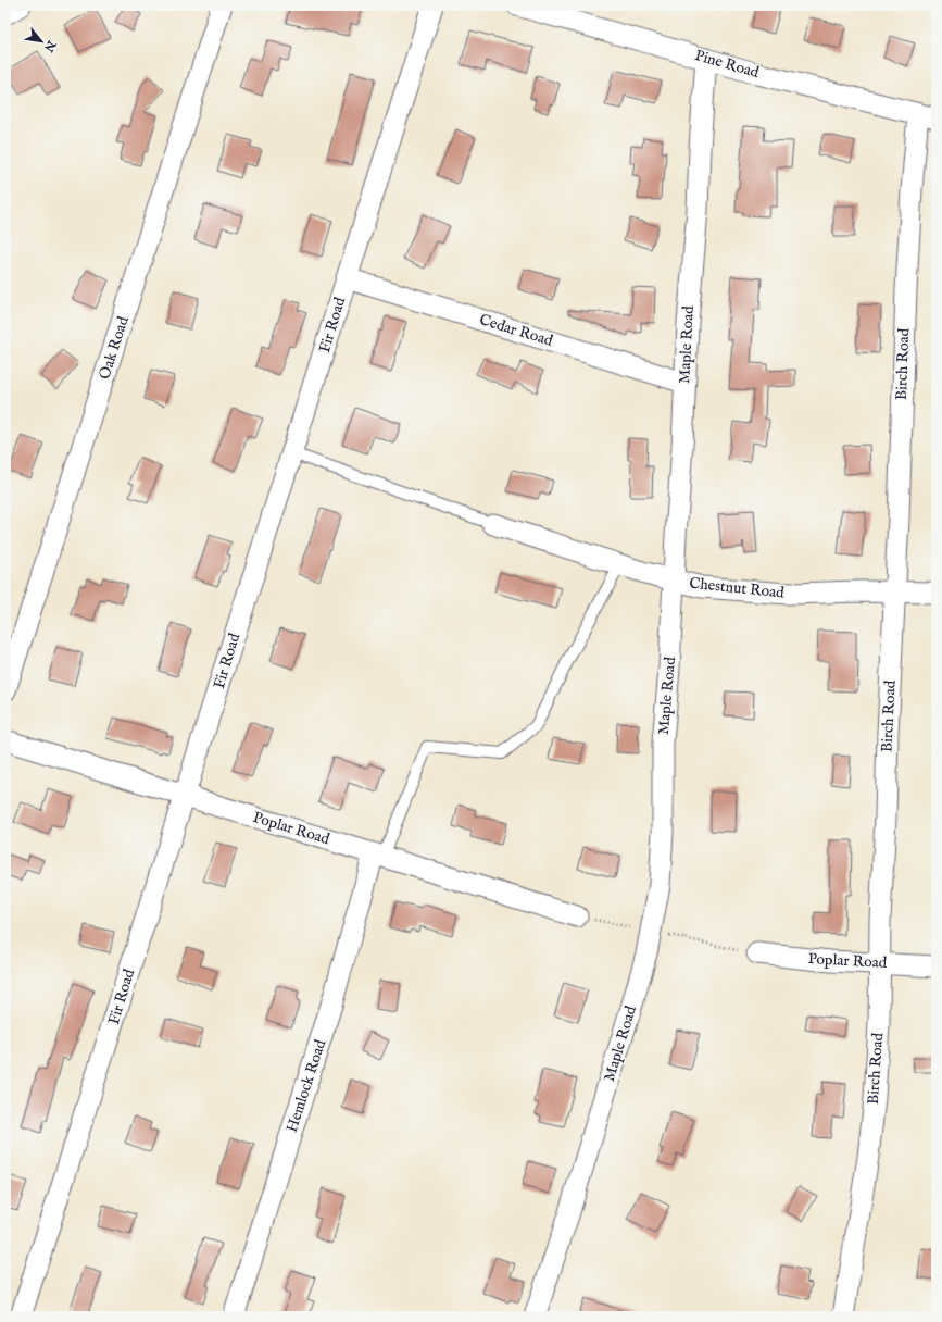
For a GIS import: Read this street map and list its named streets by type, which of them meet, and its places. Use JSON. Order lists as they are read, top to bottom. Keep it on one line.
{"streets":{"street":["Pine Road","Fir Road","Cedar Road","Maple Road","Oak Road","Birch Road","Chestnut Road","Poplar Road","Hemlock Road"]},"crossings":[["Pine Road","Maple Road"],["Pine Road","Birch Road"],["Fir Road","Cedar Road"],["Fir Road","Poplar Road"],["Cedar Road","Maple Road"],["Maple Road","Chestnut Road"],["Birch Road","Chestnut Road"],["Birch Road","Poplar Road"],["Poplar Road","Hemlock Road"]],"north":"bottom right"}
